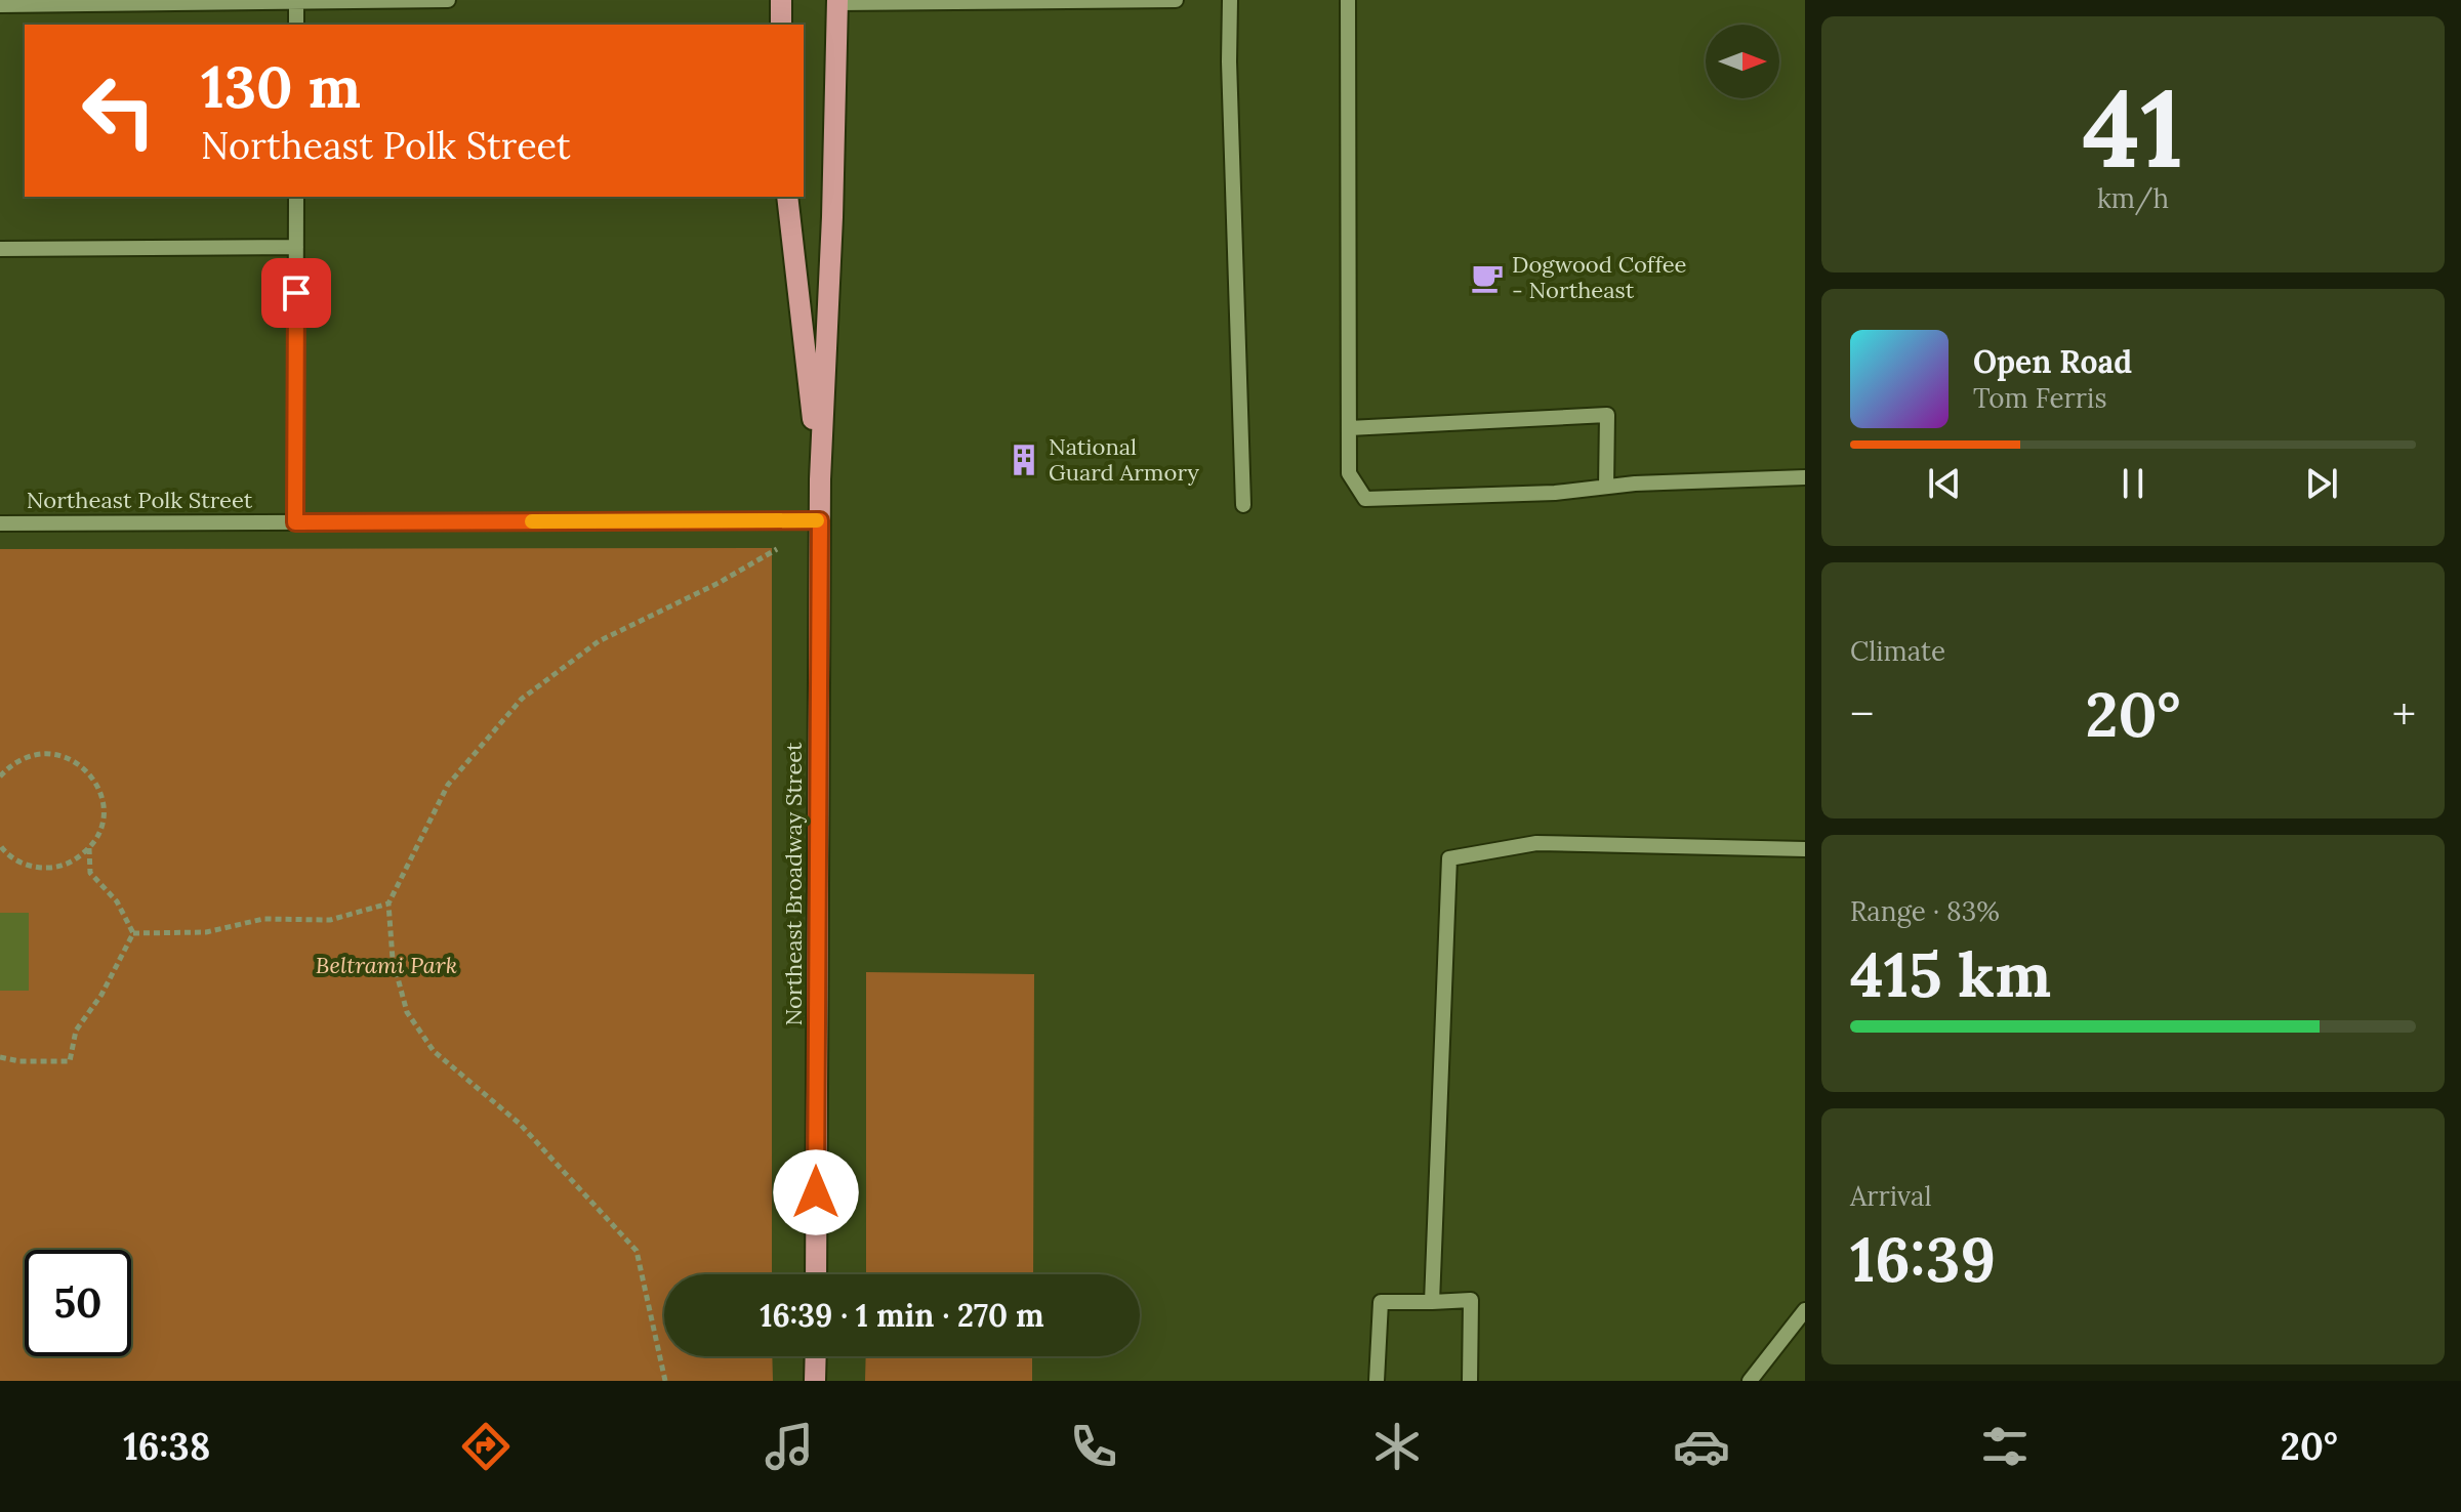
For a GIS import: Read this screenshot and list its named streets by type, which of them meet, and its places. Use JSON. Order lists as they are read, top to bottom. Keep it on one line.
{"streets":{"main road":["Northeast Broadway Street"],"street":["Northeast Polk Street"]},"crossings":[["Northeast Polk Street","Northeast Broadway Street"]],"parks":["Beltrami Park"],"places":{"cafe":["Dogwood Coffee - Northeast"],"building":["National Guard Armory"]},"north":"right","page":{"tile":[["41","km/h"],"Climate",["Range · 83%","415 km"],["Arrival","16:39"]],"turn":["130 m","Northeast Polk Street"],"song":["Open Road","Tom Ferris"],"heat":["−","20°","+"],"limit":"50","trip":"16:39 · 1 min · 270 m","tabs":["16:38","20°"]}}
